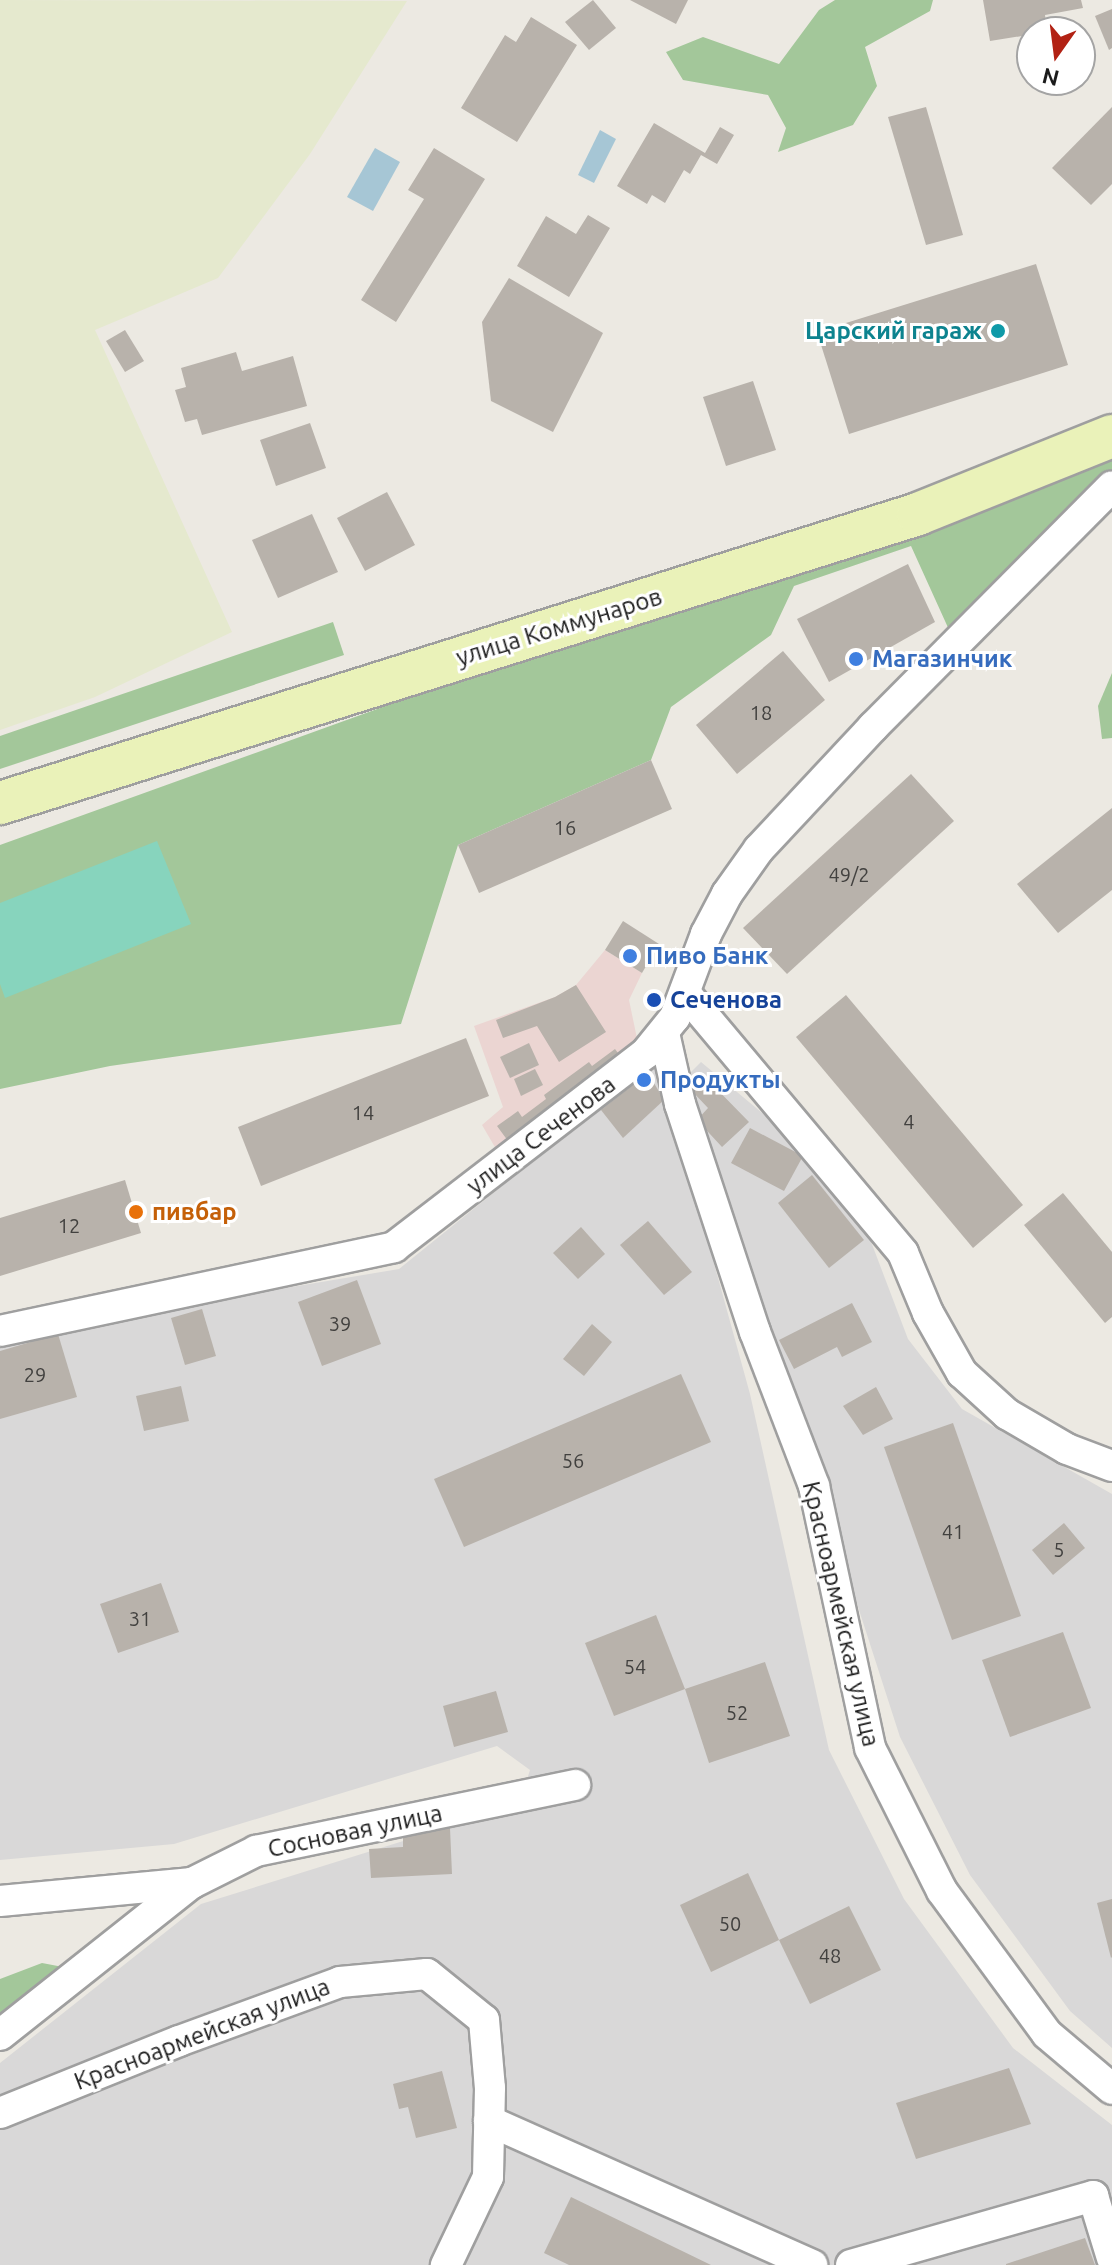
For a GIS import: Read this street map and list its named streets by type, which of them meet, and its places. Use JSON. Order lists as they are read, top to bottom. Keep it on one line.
{"streets":{"main road":["улица Коммунаров"],"street":["улица Сеченова","Красноармейская улица","Сосновая улица"]},"crossings":[["улица Сеченова","Красноармейская улица"]],"places":["Царский гараж","Магазинчик","Пиво Банк","Сеченова","Продукты","пивбар"],"house_numbers":["18","16","49/2","14","4","12","39","29","56","41","5","31","54","52","50","48"],"north":"bottom"}
